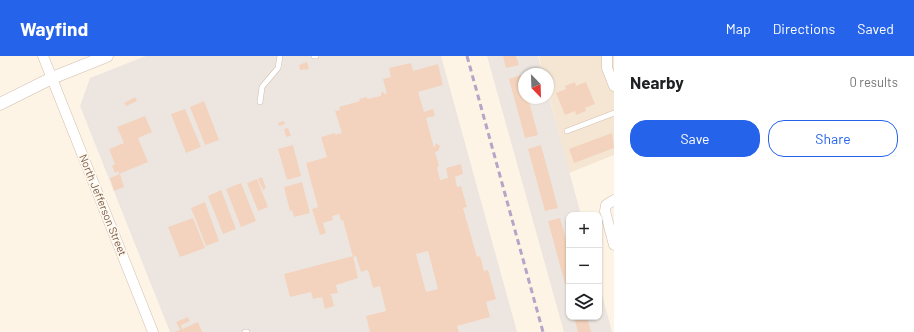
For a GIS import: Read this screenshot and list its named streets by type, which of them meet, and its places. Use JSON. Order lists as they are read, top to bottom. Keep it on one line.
{"streets":{"street":["North Jefferson Street"]},"north":"bottom right","page":{"header":"Wayfind","nav":["Map","Directions","Saved"],"heading":["Nearby","0 results"],"buttons":["Save","Share"],"map_buttons":["+","−"]}}
